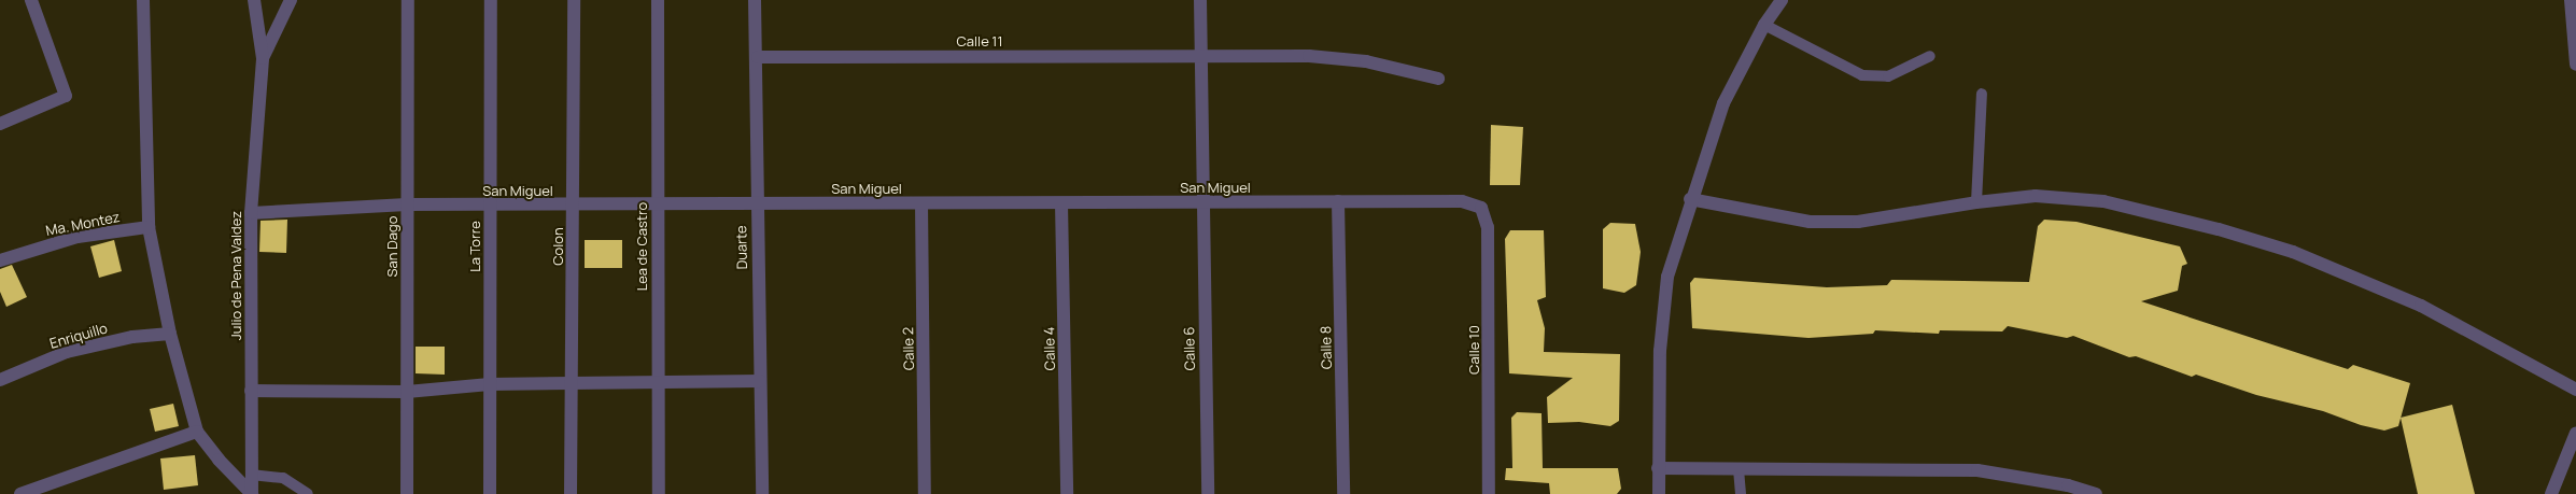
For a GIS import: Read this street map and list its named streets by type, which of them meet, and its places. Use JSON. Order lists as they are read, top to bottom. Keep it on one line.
{"streets":{"street":["Calle 11","San Miguel","Ma. Montez","San Dago","La Torre","Colon","Lea de Castro","Duarte","Julio de Pena Valdez","Enriquillo","Calle 8","Calle 2","Calle 4","Calle 6","Calle 10"]},"crossings":[["Calle 11","Duarte"],["Calle 11","Calle 6"],["San Miguel","San Dago"],["San Miguel","La Torre"],["San Miguel","Colon"],["San Miguel","Lea de Castro"],["San Miguel","Duarte"],["San Miguel","Julio de Pena Valdez"],["San Miguel","Calle 8"],["San Miguel","Calle 2"],["San Miguel","Calle 4"],["San Miguel","Calle 6"],["San Miguel","Calle 10"]]}
